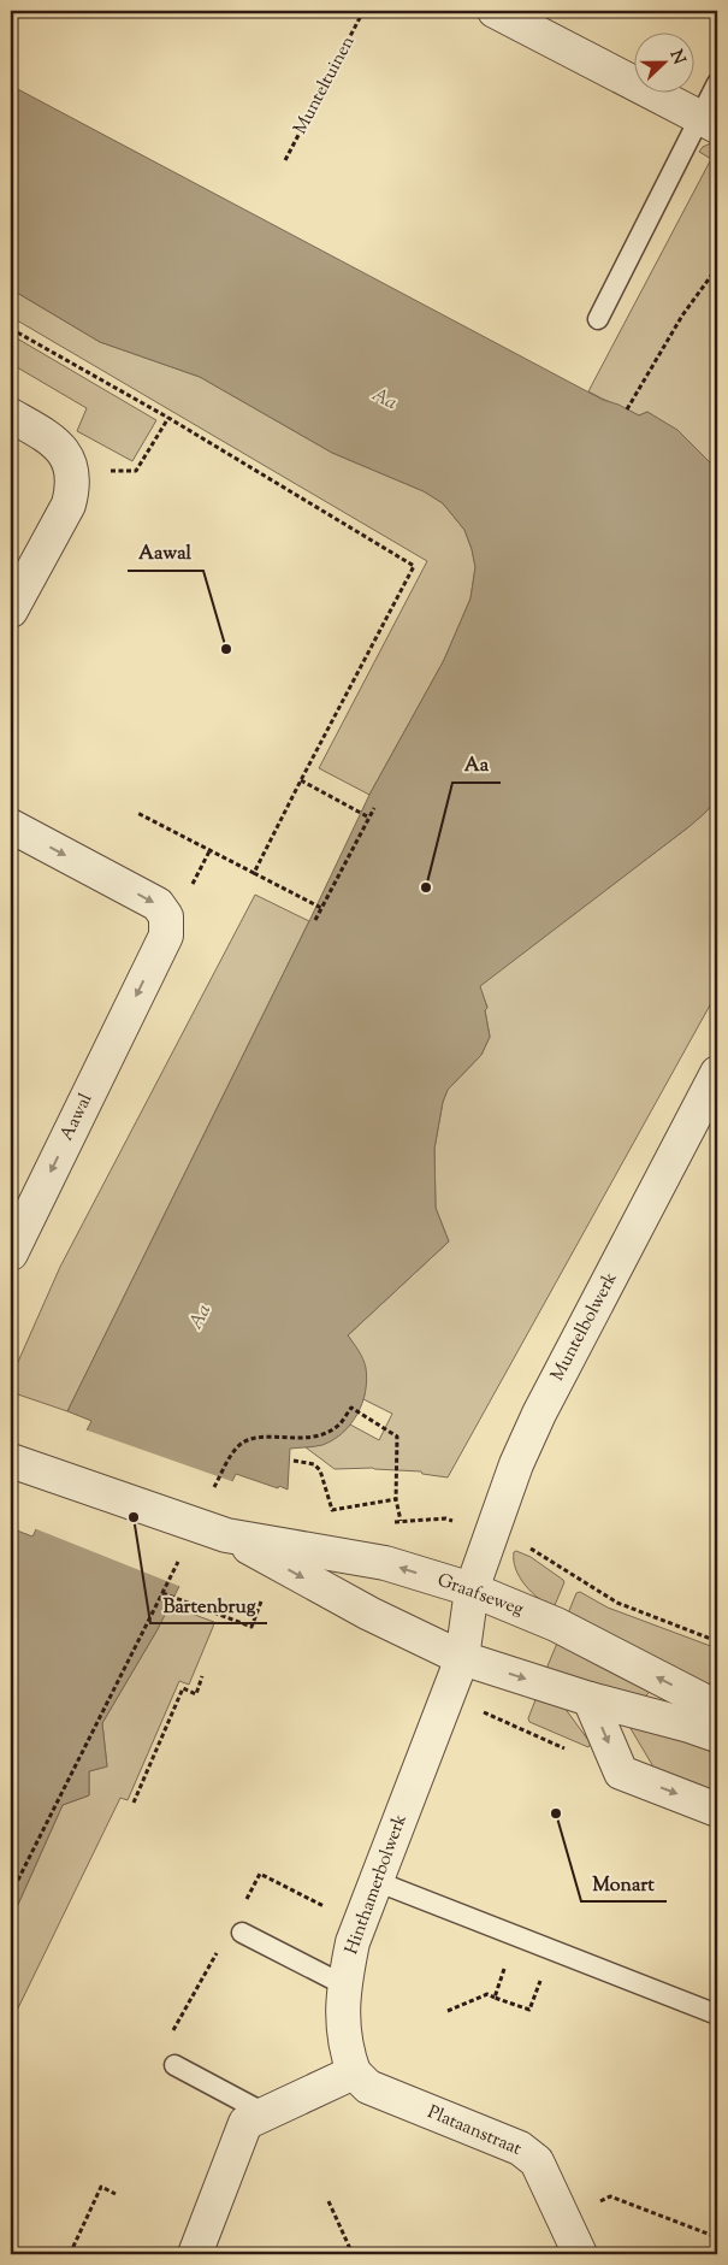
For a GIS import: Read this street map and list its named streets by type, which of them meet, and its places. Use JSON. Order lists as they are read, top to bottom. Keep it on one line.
{"streets":{"street":["Aawal","Muntelbolwerk","Graafseweg","Hinthamerbolwerk","Plataanstraat"],"path":["Munteltuinen"]},"crossings":[["Muntelbolwerk","Graafseweg"],["Muntelbolwerk","Hinthamerbolwerk"],["Graafseweg","Hinthamerbolwerk"],["Hinthamerbolwerk","Plataanstraat"]],"water":["Aa"],"places":["Aawal","Aa","Bartenbrug","Monart"],"north":"right"}
